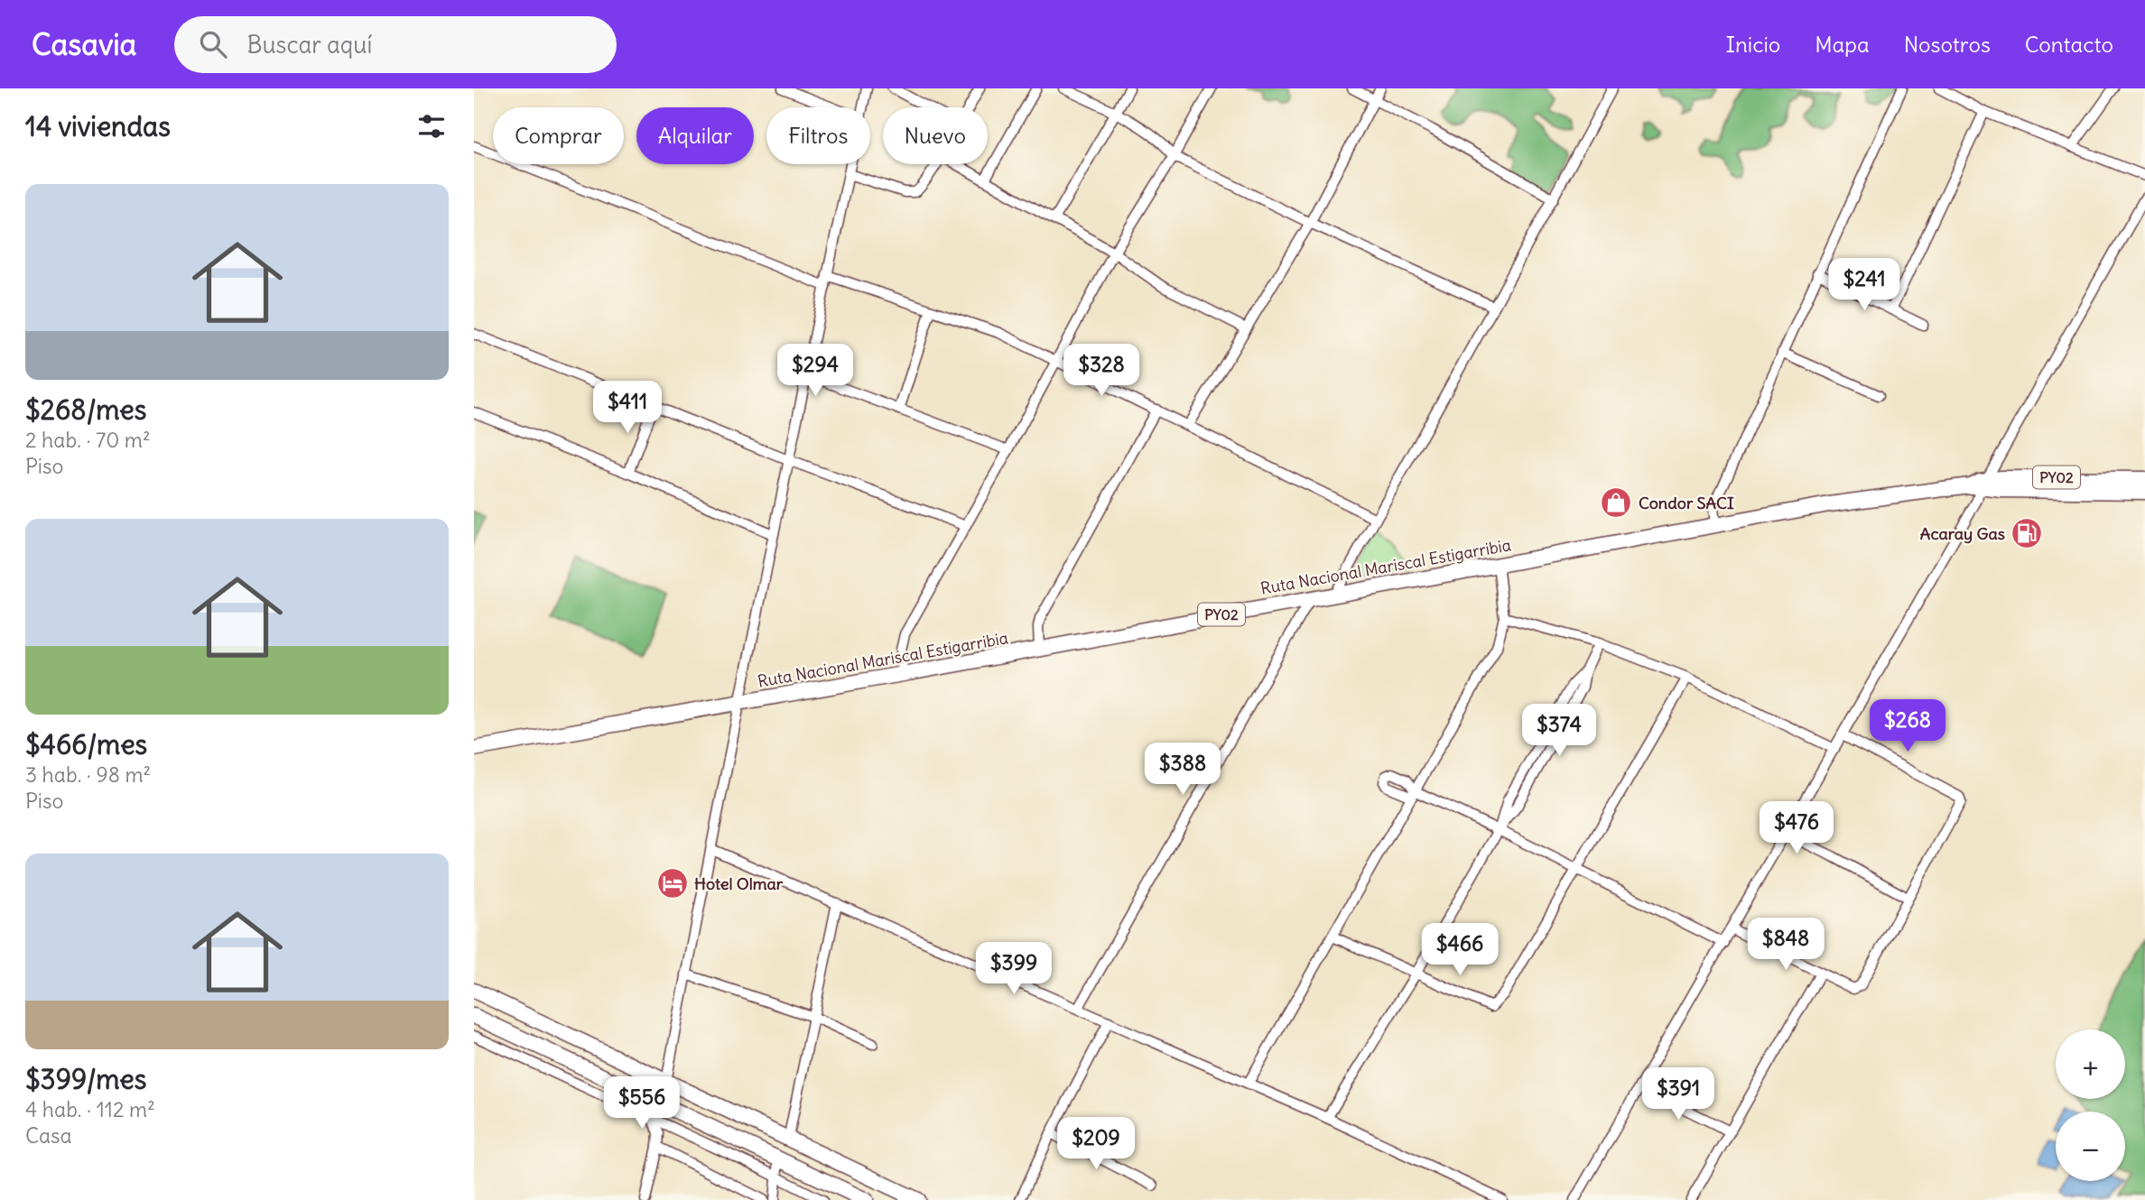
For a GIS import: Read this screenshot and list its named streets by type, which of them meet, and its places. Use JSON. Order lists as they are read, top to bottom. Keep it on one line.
{"streets":{"main road":["PY02","Ruta Nacional Mariscal Estigarribia"]},"places":{"shop":["Condor SACI"],"fuel station":["Acaray Gas"],"hotel":["Hotel Olmar"]},"page":{"header":"Casavia","search":"Buscar aquí","nav":["Inicio","Mapa","Nosotros","Contacto"],"heading":"14 viviendas","chip":["Comprar","Alquilar","Filtros","Nuevo"],"list":[{"name":"$268/mes","note":"2 hab. · 70 m² · Piso"},{"name":"$466/mes","note":"3 hab. · 98 m² · Piso"},{"name":"$399/mes","note":"4 hab. · 112 m² · Casa"}],"price":["$241","$294","$328","$411","$268","$374","$388","$476","$848","$466","$399","$391","$556","$209"],"map_buttons":["+","−"]}}
